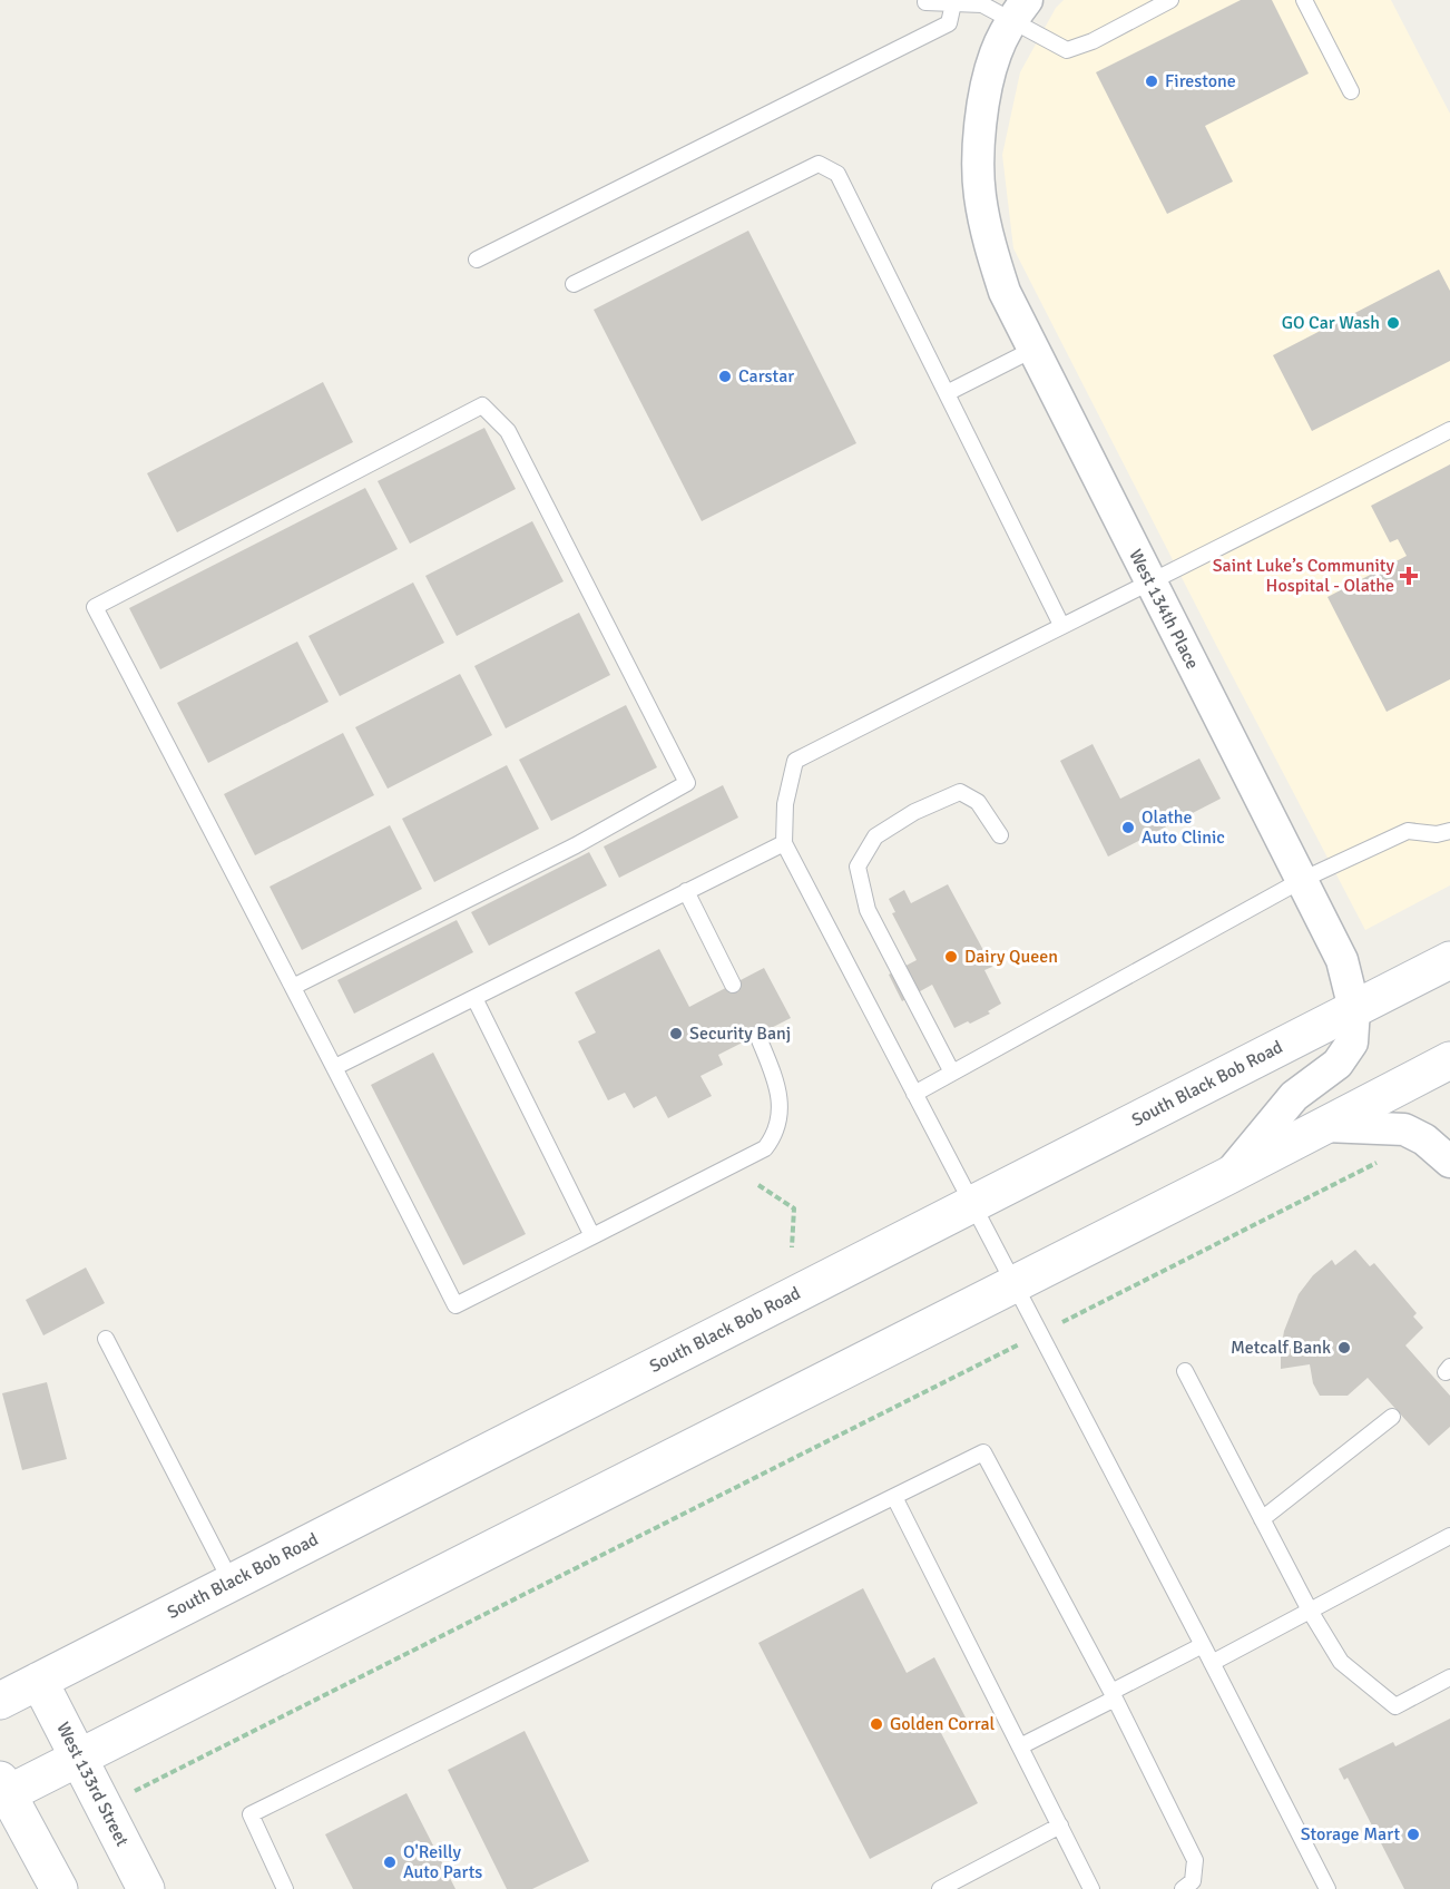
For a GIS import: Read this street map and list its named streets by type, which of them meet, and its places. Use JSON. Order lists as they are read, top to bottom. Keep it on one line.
{"streets":{"main road":["South Black Bob Road","West 133rd Street"],"street":["West 134th Place"]},"crossings":[["West 134th Place","South Black Bob Road"],["South Black Bob Road","West 133rd Street"]],"places":{"other":["Firestone","GO Car Wash","Carstar","Olathe Auto Clinic","Dairy Queen","Security Banj","Metcalf Bank","Golden Corral","Storage Mart","O'Reilly Auto Parts"],"health":["Saint Luke’s Community Hospital - Olathe"]}}
